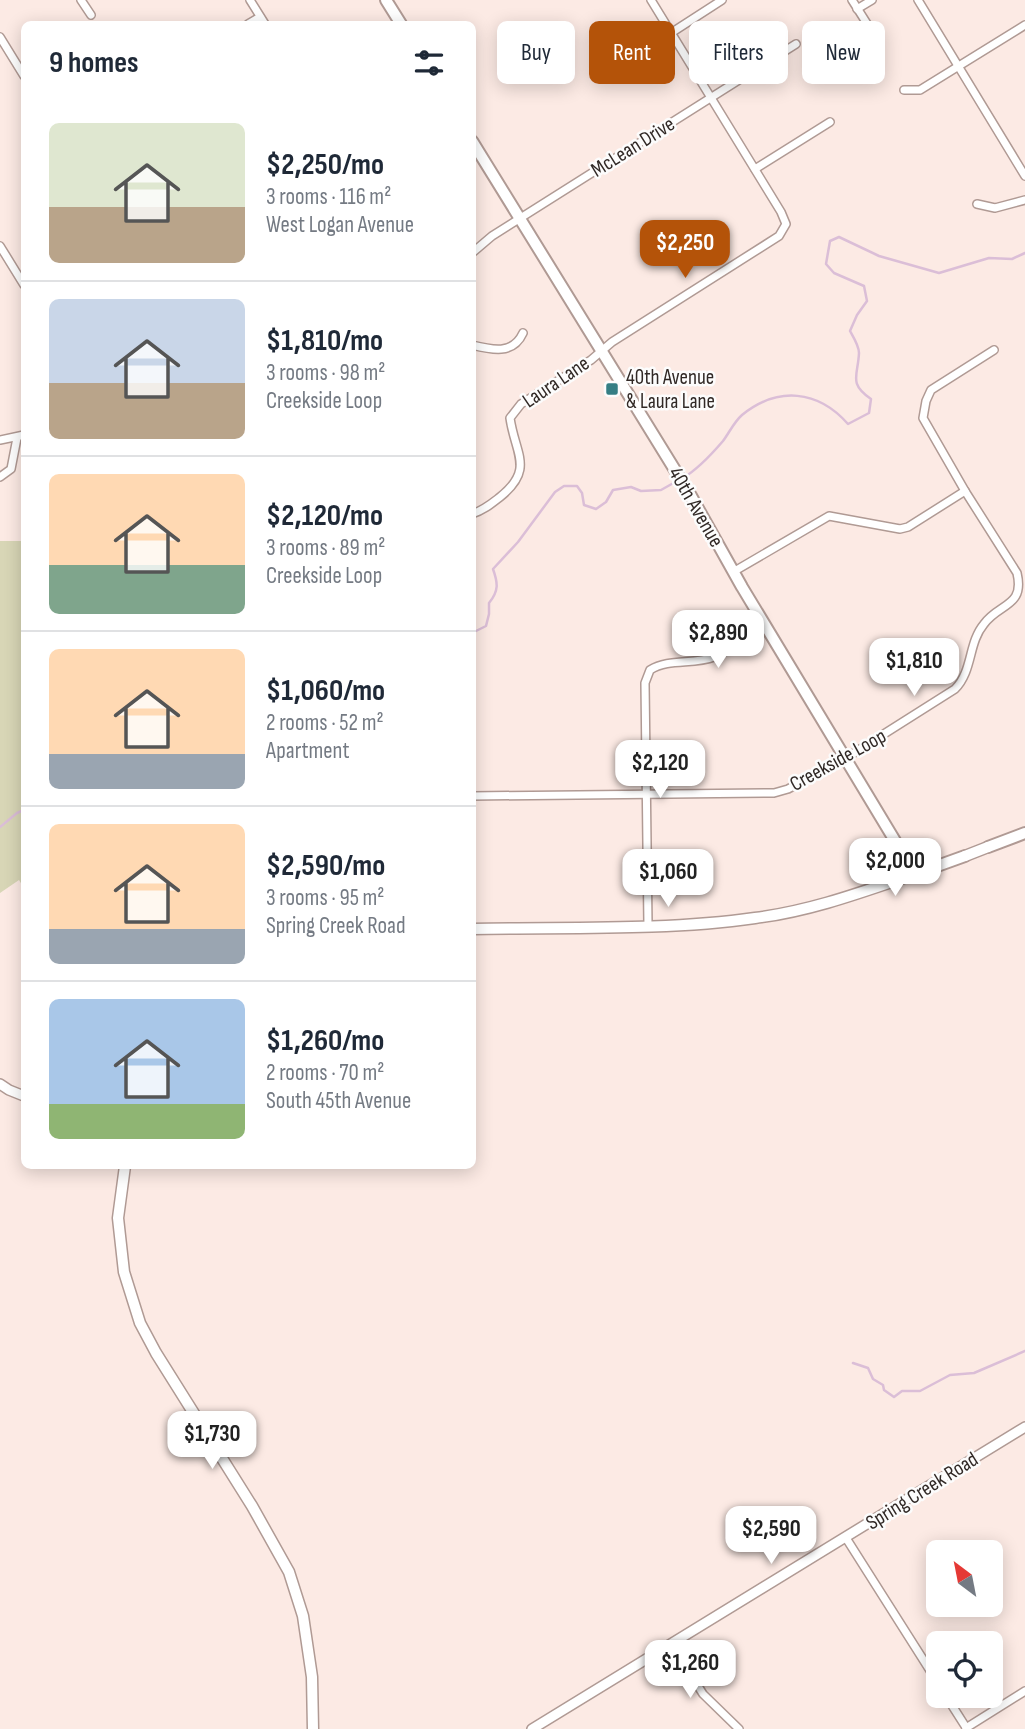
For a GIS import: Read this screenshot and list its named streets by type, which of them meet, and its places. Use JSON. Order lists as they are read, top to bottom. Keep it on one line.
{"streets":{"main road":["40th Avenue"],"street":["McLean Drive","Laura Lane","Creekside Loop","Spring Creek Road"]},"crossings":[["McLean Drive","40th Avenue"],["Laura Lane","40th Avenue"],["40th Avenue","Creekside Loop"]],"places":{"transit":["40th Avenue & Laura Lane"]},"north":"top left","page":{"chip":["Buy","Rent","Filters","New"],"heading":"9 homes","list":[{"name":"$2,250/mo","note":"3 rooms · 116 m² · West Logan Avenue"},{"name":"$1,810/mo","note":"3 rooms · 98 m² · Creekside Loop"},{"name":"$2,120/mo","note":"3 rooms · 89 m² · Creekside Loop"},{"name":"$1,060/mo","note":"2 rooms · 52 m² · Apartment"},{"name":"$2,590/mo","note":"3 rooms · 95 m² · Spring Creek Road"},{"name":"$1,260/mo","note":"2 rooms · 70 m² · South 45th Avenue"}],"price":["$2,250","$2,890","$1,810","$2,120","$2,000","$1,060","$1,730","$2,590","$1,260"]}}
